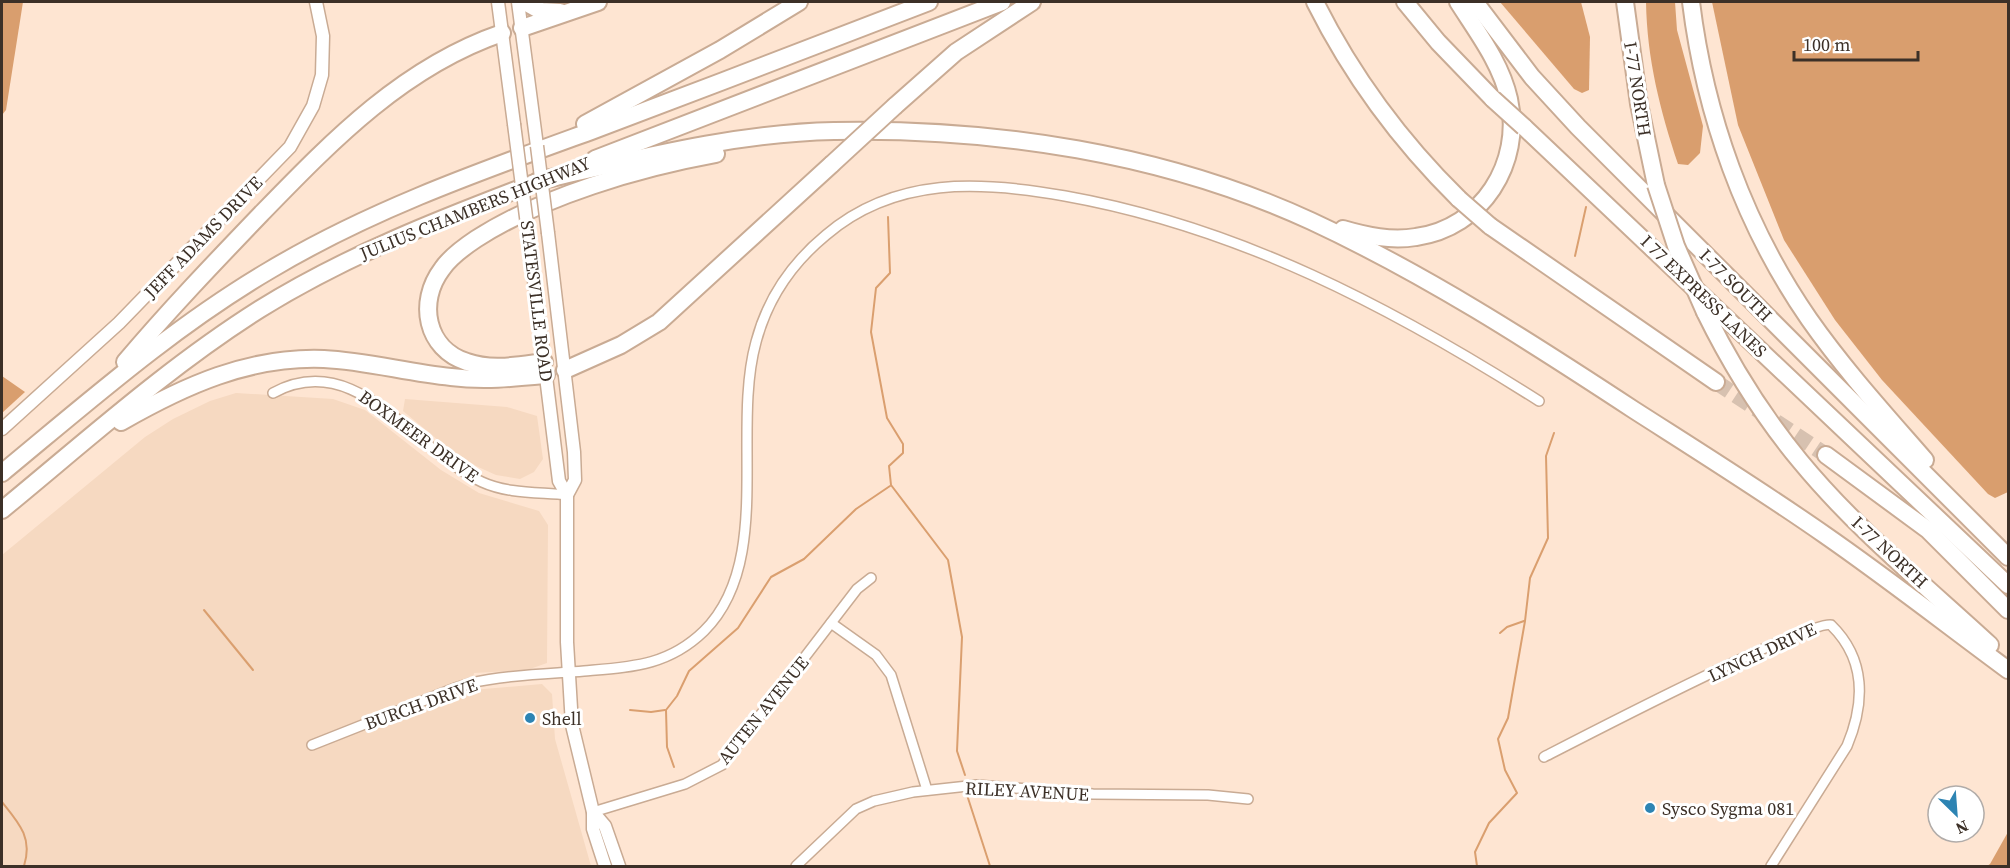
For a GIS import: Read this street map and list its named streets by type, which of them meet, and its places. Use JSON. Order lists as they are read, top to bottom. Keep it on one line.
{"streets":{"highway":["I-77 NORTH","JULIUS CHAMBERS HIGHWAY","I-77 SOUTH","I 77 EXPRESS LANES"],"main road":["JEFF ADAMS DRIVE","STATESVILLE ROAD"],"street":["BOXMEER DRIVE","LYNCH DRIVE","BURCH DRIVE","AUTEN AVENUE","RILEY AVENUE"]},"crossings":[["STATESVILLE ROAD","BOXMEER DRIVE"],["STATESVILLE ROAD","BURCH DRIVE"],["STATESVILLE ROAD","AUTEN AVENUE"]],"places":["Shell","Sysco Sygma 081"],"scale_bar":"100 m","north":"bottom right"}
